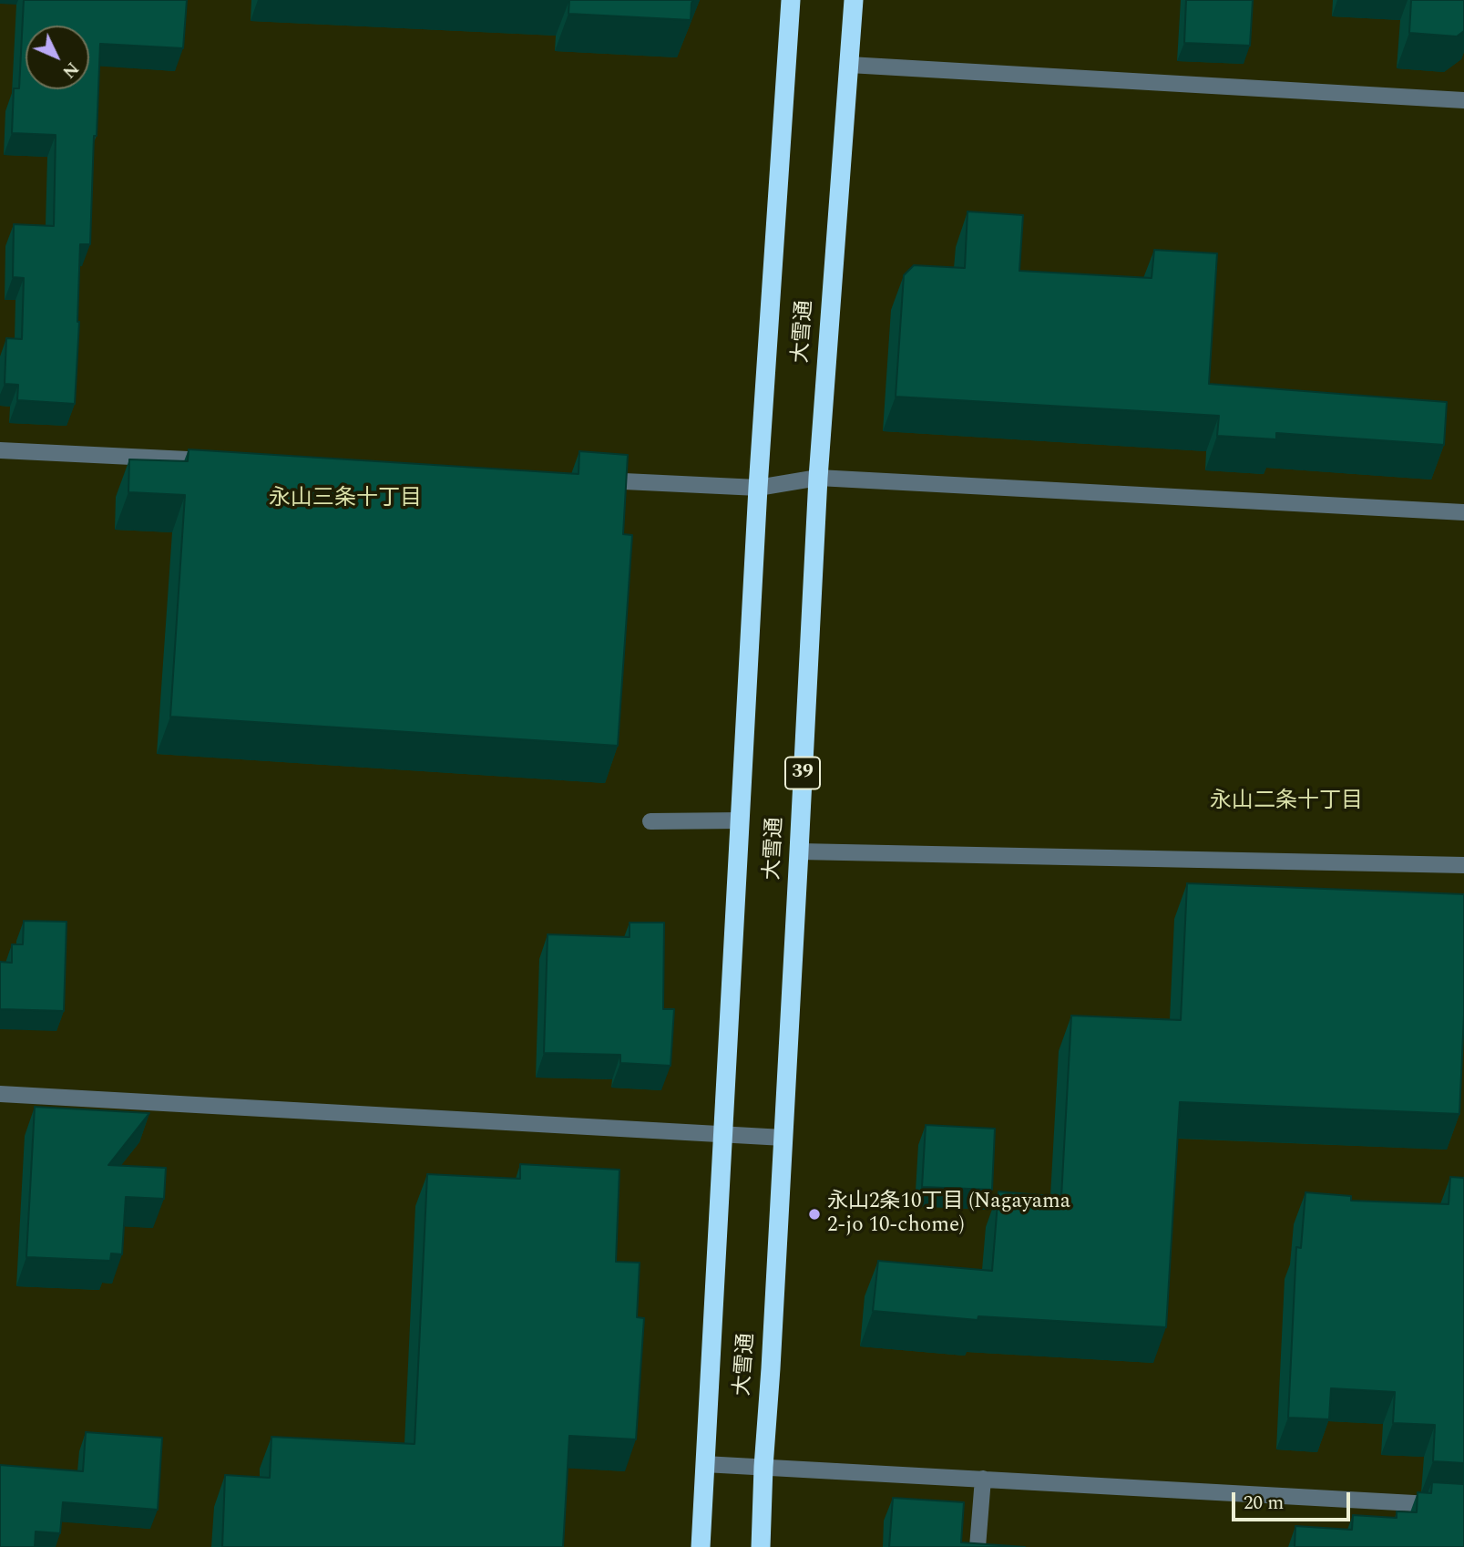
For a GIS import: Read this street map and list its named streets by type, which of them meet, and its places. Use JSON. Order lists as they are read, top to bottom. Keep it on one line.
{"streets":{"highway":["大雪通","39"]},"districts":["永山三条十丁目","永山二条十丁目"],"places":["永山2条10丁目 (Nagayama 2-jo 10-chome)"],"scale_bar":"20 m","north":"bottom right"}
